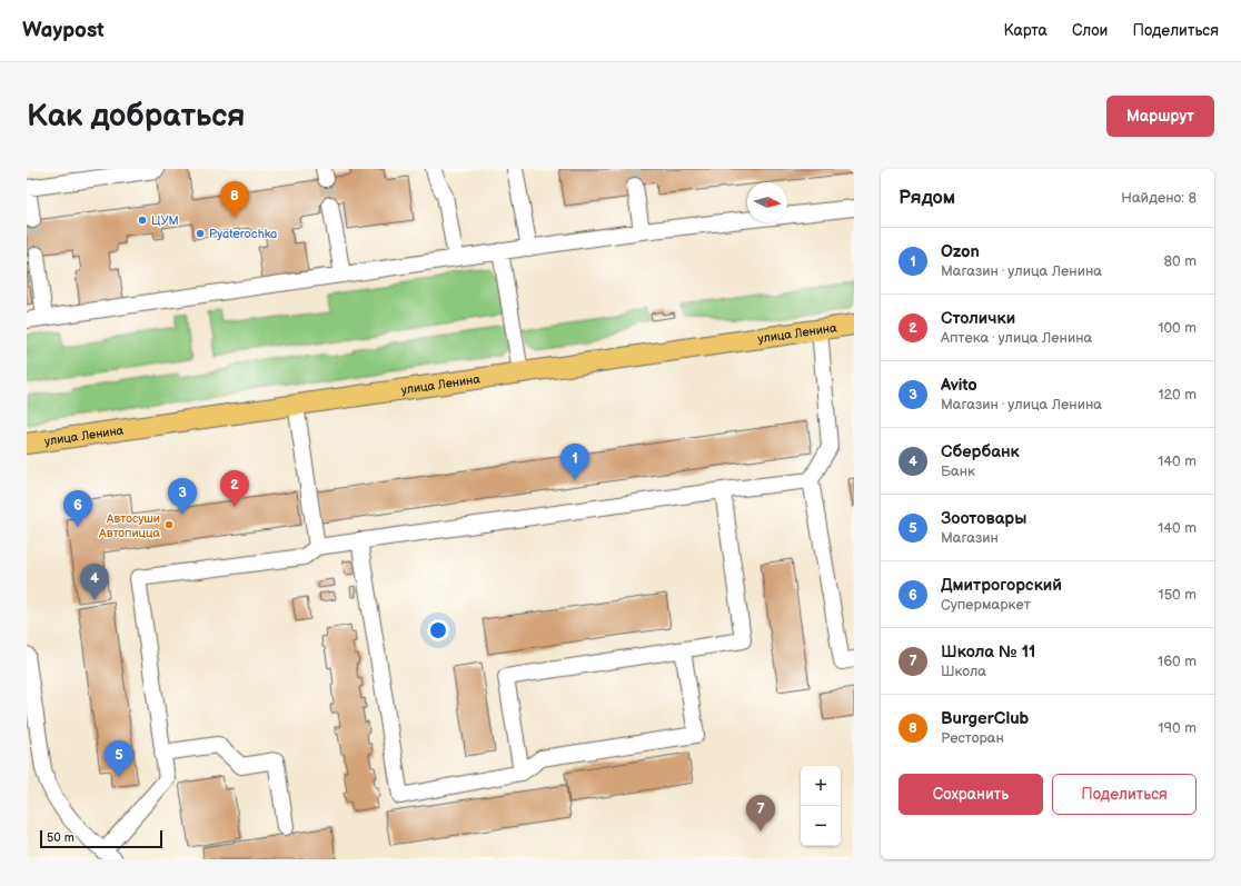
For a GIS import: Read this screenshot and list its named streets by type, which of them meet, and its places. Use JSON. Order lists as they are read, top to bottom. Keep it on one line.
{"streets":{"main road":["улица Ленина"]},"places":["ЦУМ","Pyaterochka","Автосуши Автопицца"],"scale_bar":"50 m","north":"right","page":{"header":"Waypost","nav":["Карта","Слои","Поделиться"],"buttons":["Маршрут",["Сохранить","Поделиться"]],"title":"Как добраться","heading":["Рядом","Найдено: 8"],"pins":["8","1","2","3","6","4","5","7"],"list":[{"mark":"1","name":"Ozon","note":"Магазин · улица Ленина","value":"80 m"},{"mark":"2","name":"Столички","note":"Аптека · улица Ленина","value":"100 m"},{"mark":"3","name":"Avito","note":"Магазин · улица Ленина","value":"120 m"},{"mark":"4","name":"Сбербанк","note":"Банк","value":"140 m"},{"mark":"5","name":"Зоотовары","note":"Магазин","value":"140 m"},{"mark":"6","name":"Дмитрогорский","note":"Супермаркет","value":"150 m"},{"mark":"7","name":"Школа № 11","note":"Школа","value":"160 m"},{"mark":"8","name":"BurgerClub","note":"Ресторан","value":"190 m"}],"map_buttons":["+","−"],"scale":"50 m"}}
